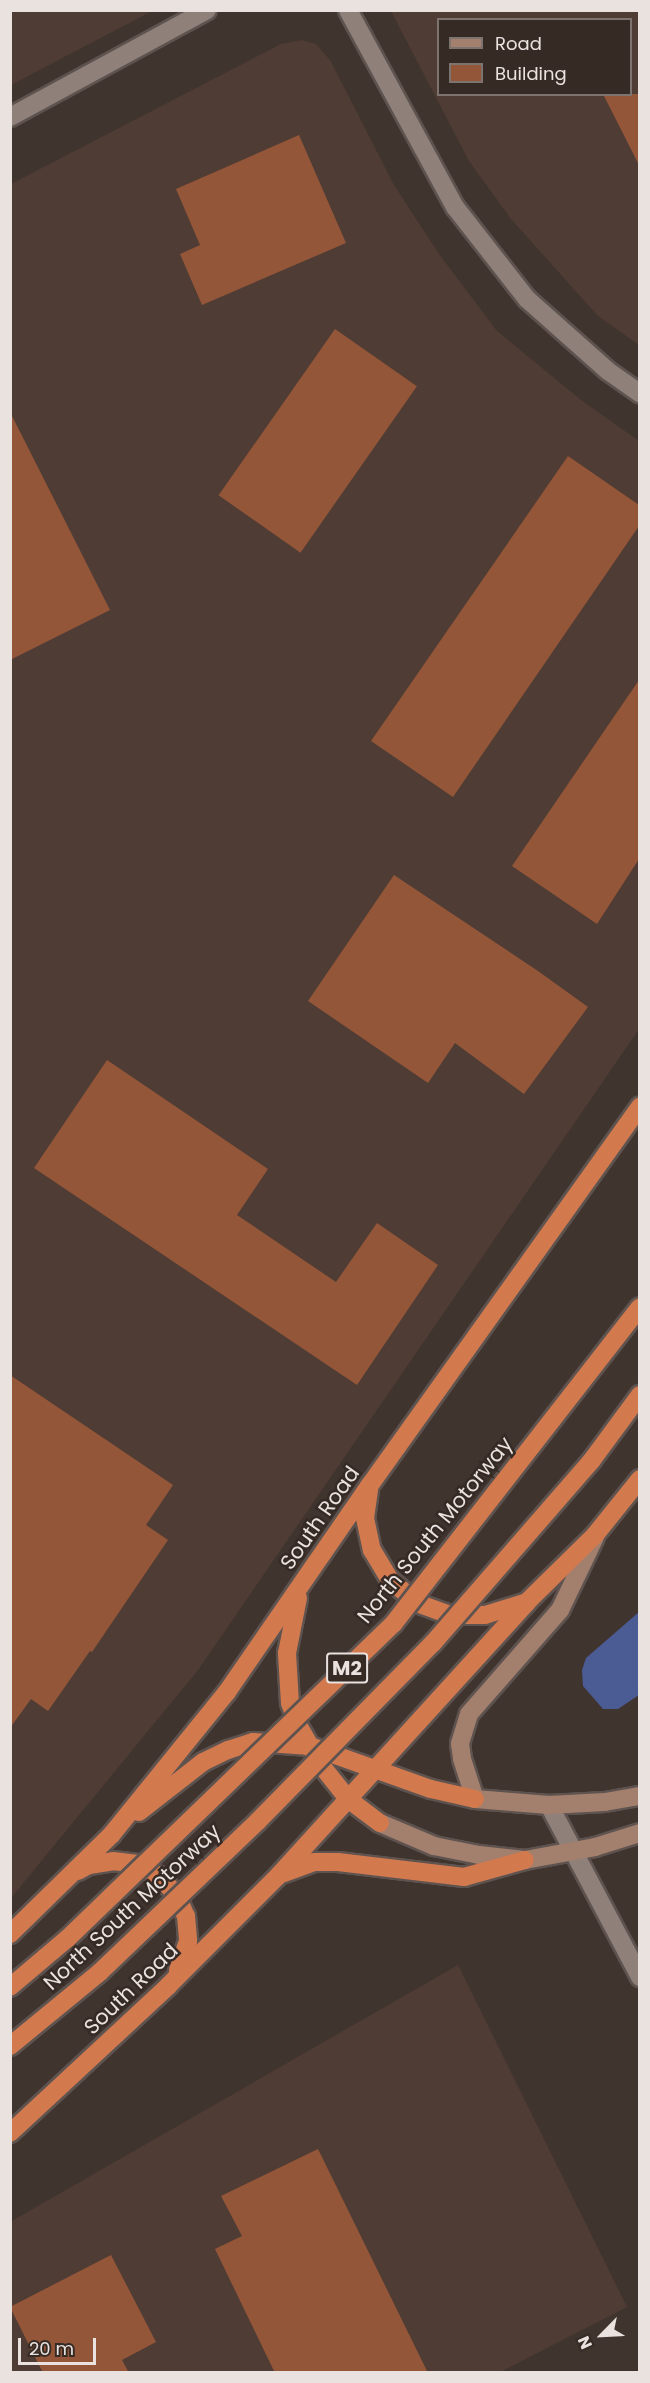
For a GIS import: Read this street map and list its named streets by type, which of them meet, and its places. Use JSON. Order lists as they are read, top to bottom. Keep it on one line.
{"streets":{"highway":["South Road","North South Motorway","M2"]},"legend":["Road","Building"],"scale_bar":"20 m","north":"bottom left"}
